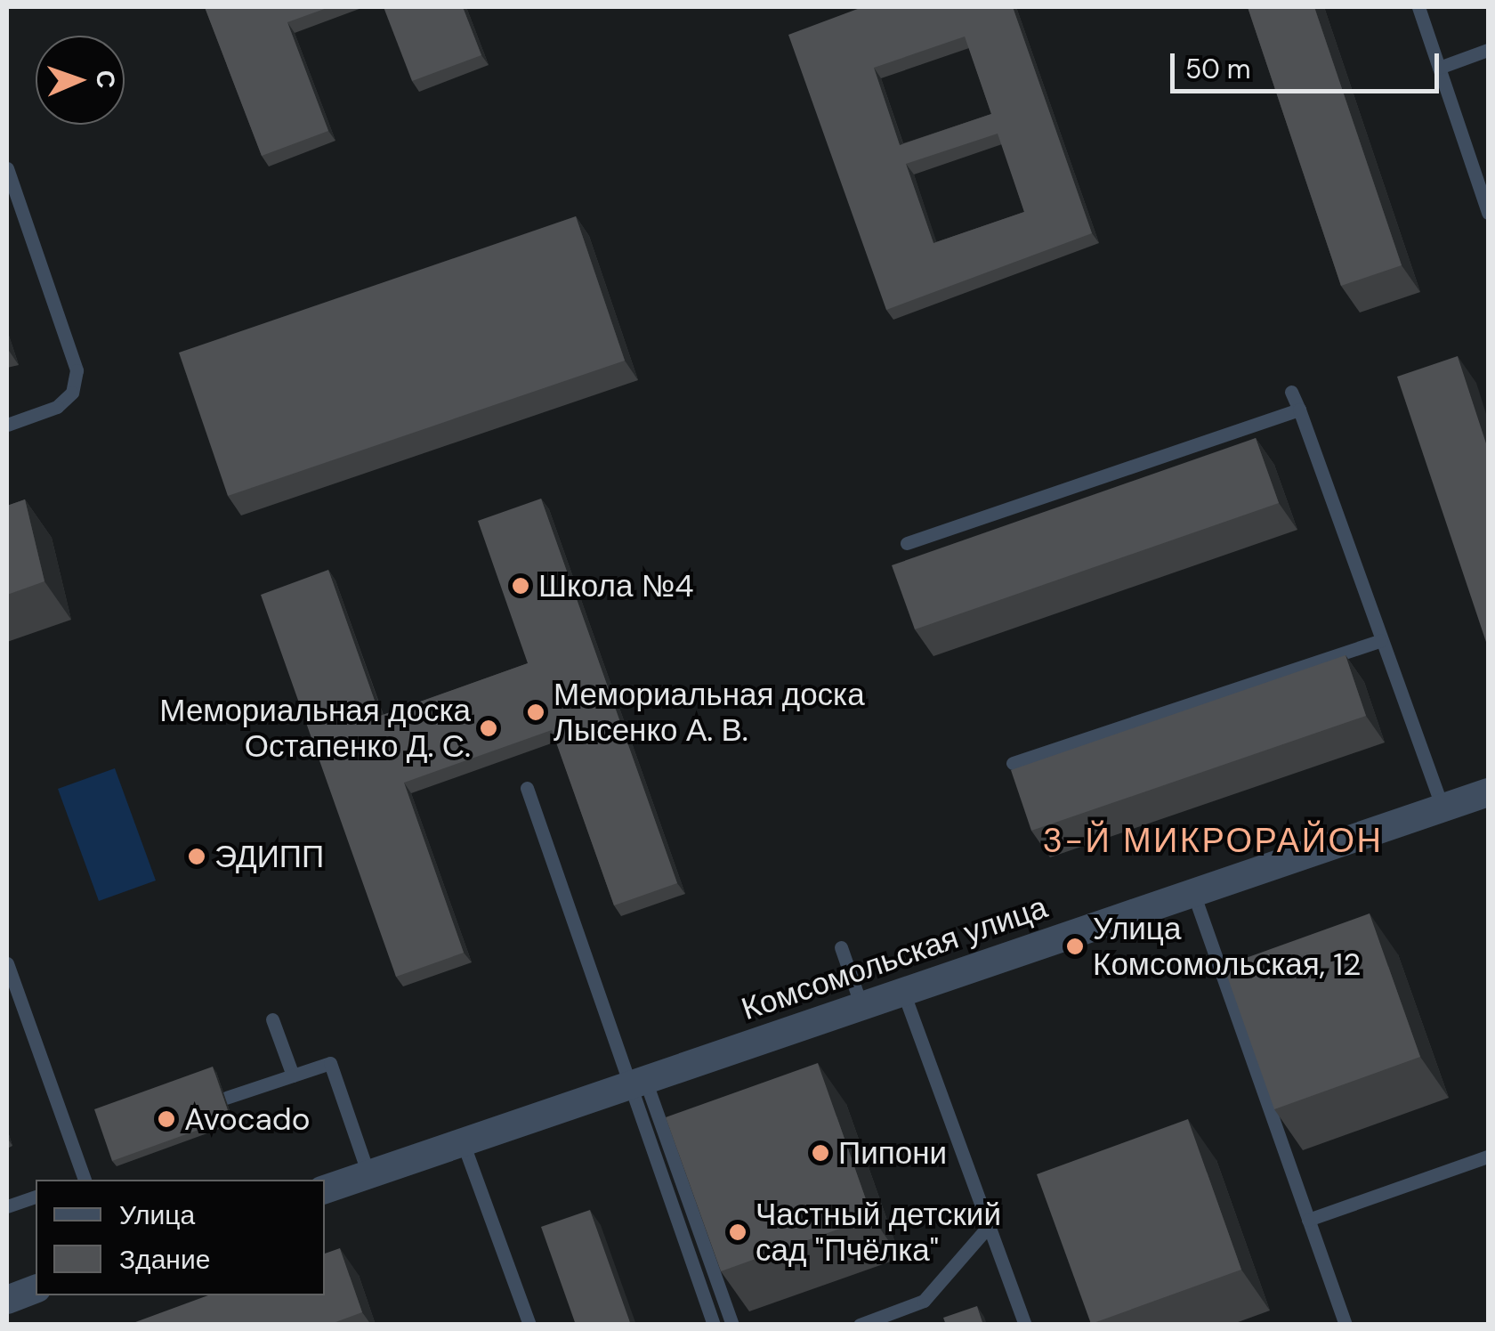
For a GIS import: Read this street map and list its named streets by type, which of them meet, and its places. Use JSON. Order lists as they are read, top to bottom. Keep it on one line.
{"streets":{"street":["Комсомольская улица"]},"districts":["3-Й МИКРОРАЙОН"],"places":["Школа №4","Мемориальная доска Лысенко А. В.","Мемориальная доска Остапенко Д. С.","ЭДИПП","Улица Комсомольская, 12","Avocado","Пипони","Частный детский сад \"Пчёлка\""],"legend":["Улица","Здание"],"scale_bar":"50 m","north":"right"}
